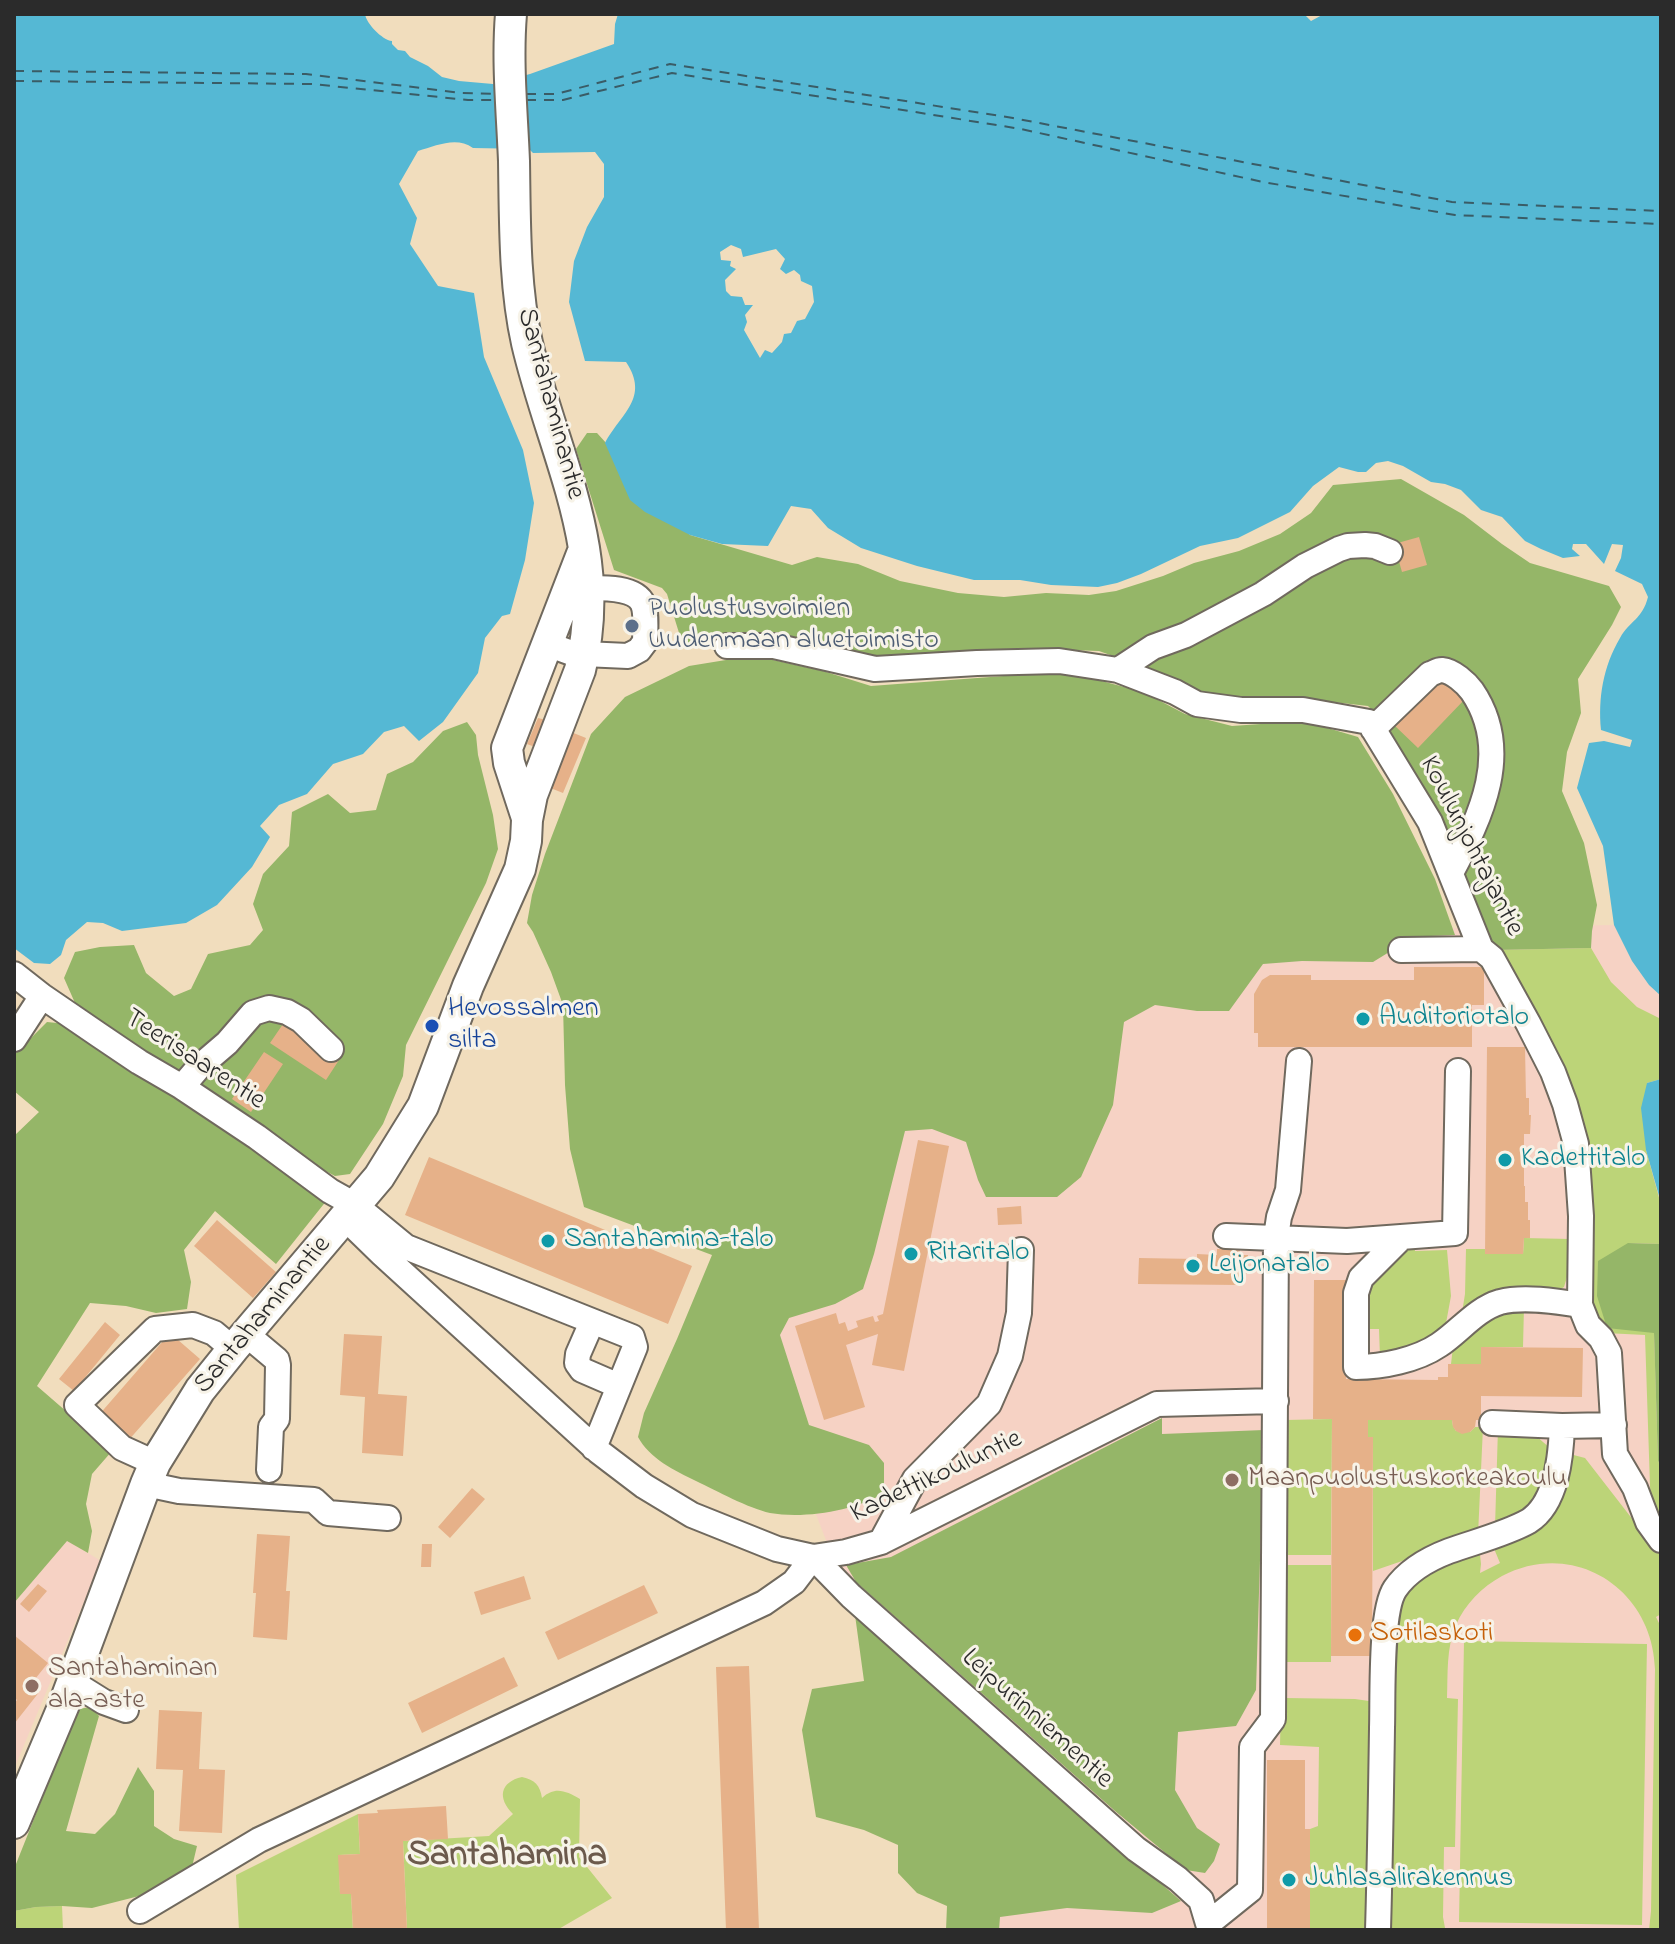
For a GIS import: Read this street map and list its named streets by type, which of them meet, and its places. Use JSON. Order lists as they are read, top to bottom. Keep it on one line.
{"streets":{"main road":["Santahaminantie"],"street":["Koulunjohtajantie","Teerisaarentie","Kadettikouluntie","Leipurinniementie"]},"crossings":[["Santahaminantie","Teerisaarentie"],["Santahaminantie","Kadettikouluntie"],["Teerisaarentie","Kadettikouluntie"],["Kadettikouluntie","Leipurinniementie"]],"districts":["Santahamina"],"places":["Puolustusvoimien Uudenmaan aluetoimisto","Auditoriotalo","Hevossalmen silta","Kadettitalo","Santahamina-talo","Ritaritalo","Leijonatalo","Maanpuolustuskorkeakoulu","Sotilaskoti","Santahaminan ala-aste","Juhlasalirakennus"]}
